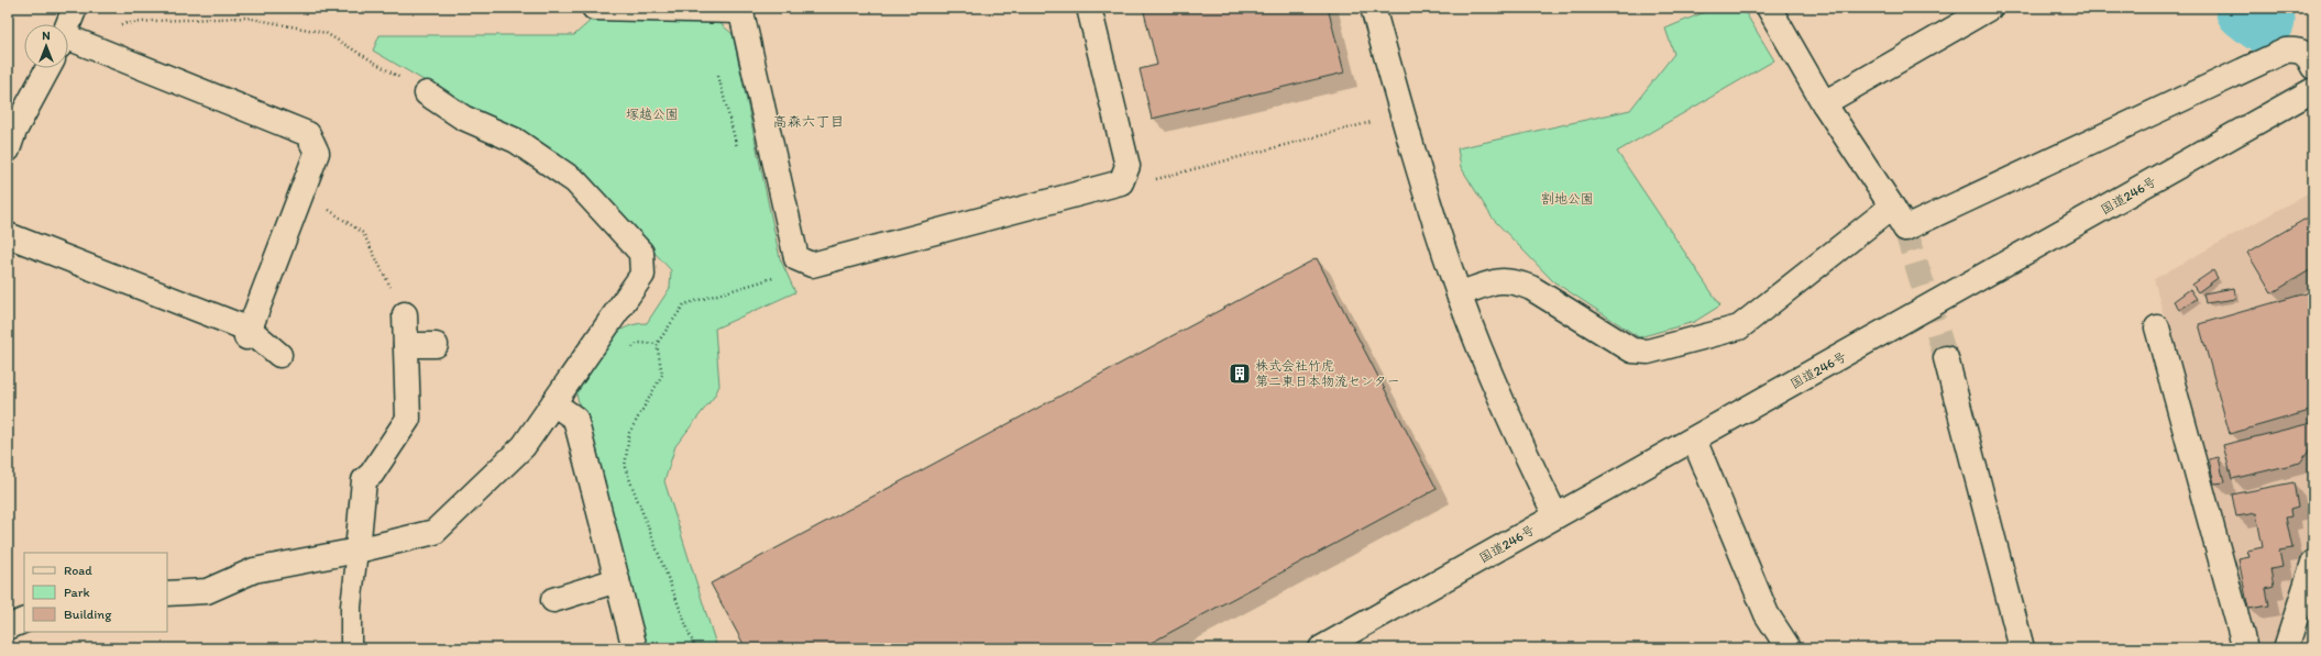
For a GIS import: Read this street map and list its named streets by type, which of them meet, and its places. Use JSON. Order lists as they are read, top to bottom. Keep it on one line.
{"streets":{"main road":["国道246号"]},"districts":["高森六丁目"],"parks":["塚越公園","割地公園"],"places":{"building":["株式会社竹虎 第二東日本物流センター"]},"legend":["Road","Park","Building"],"north":"top"}
